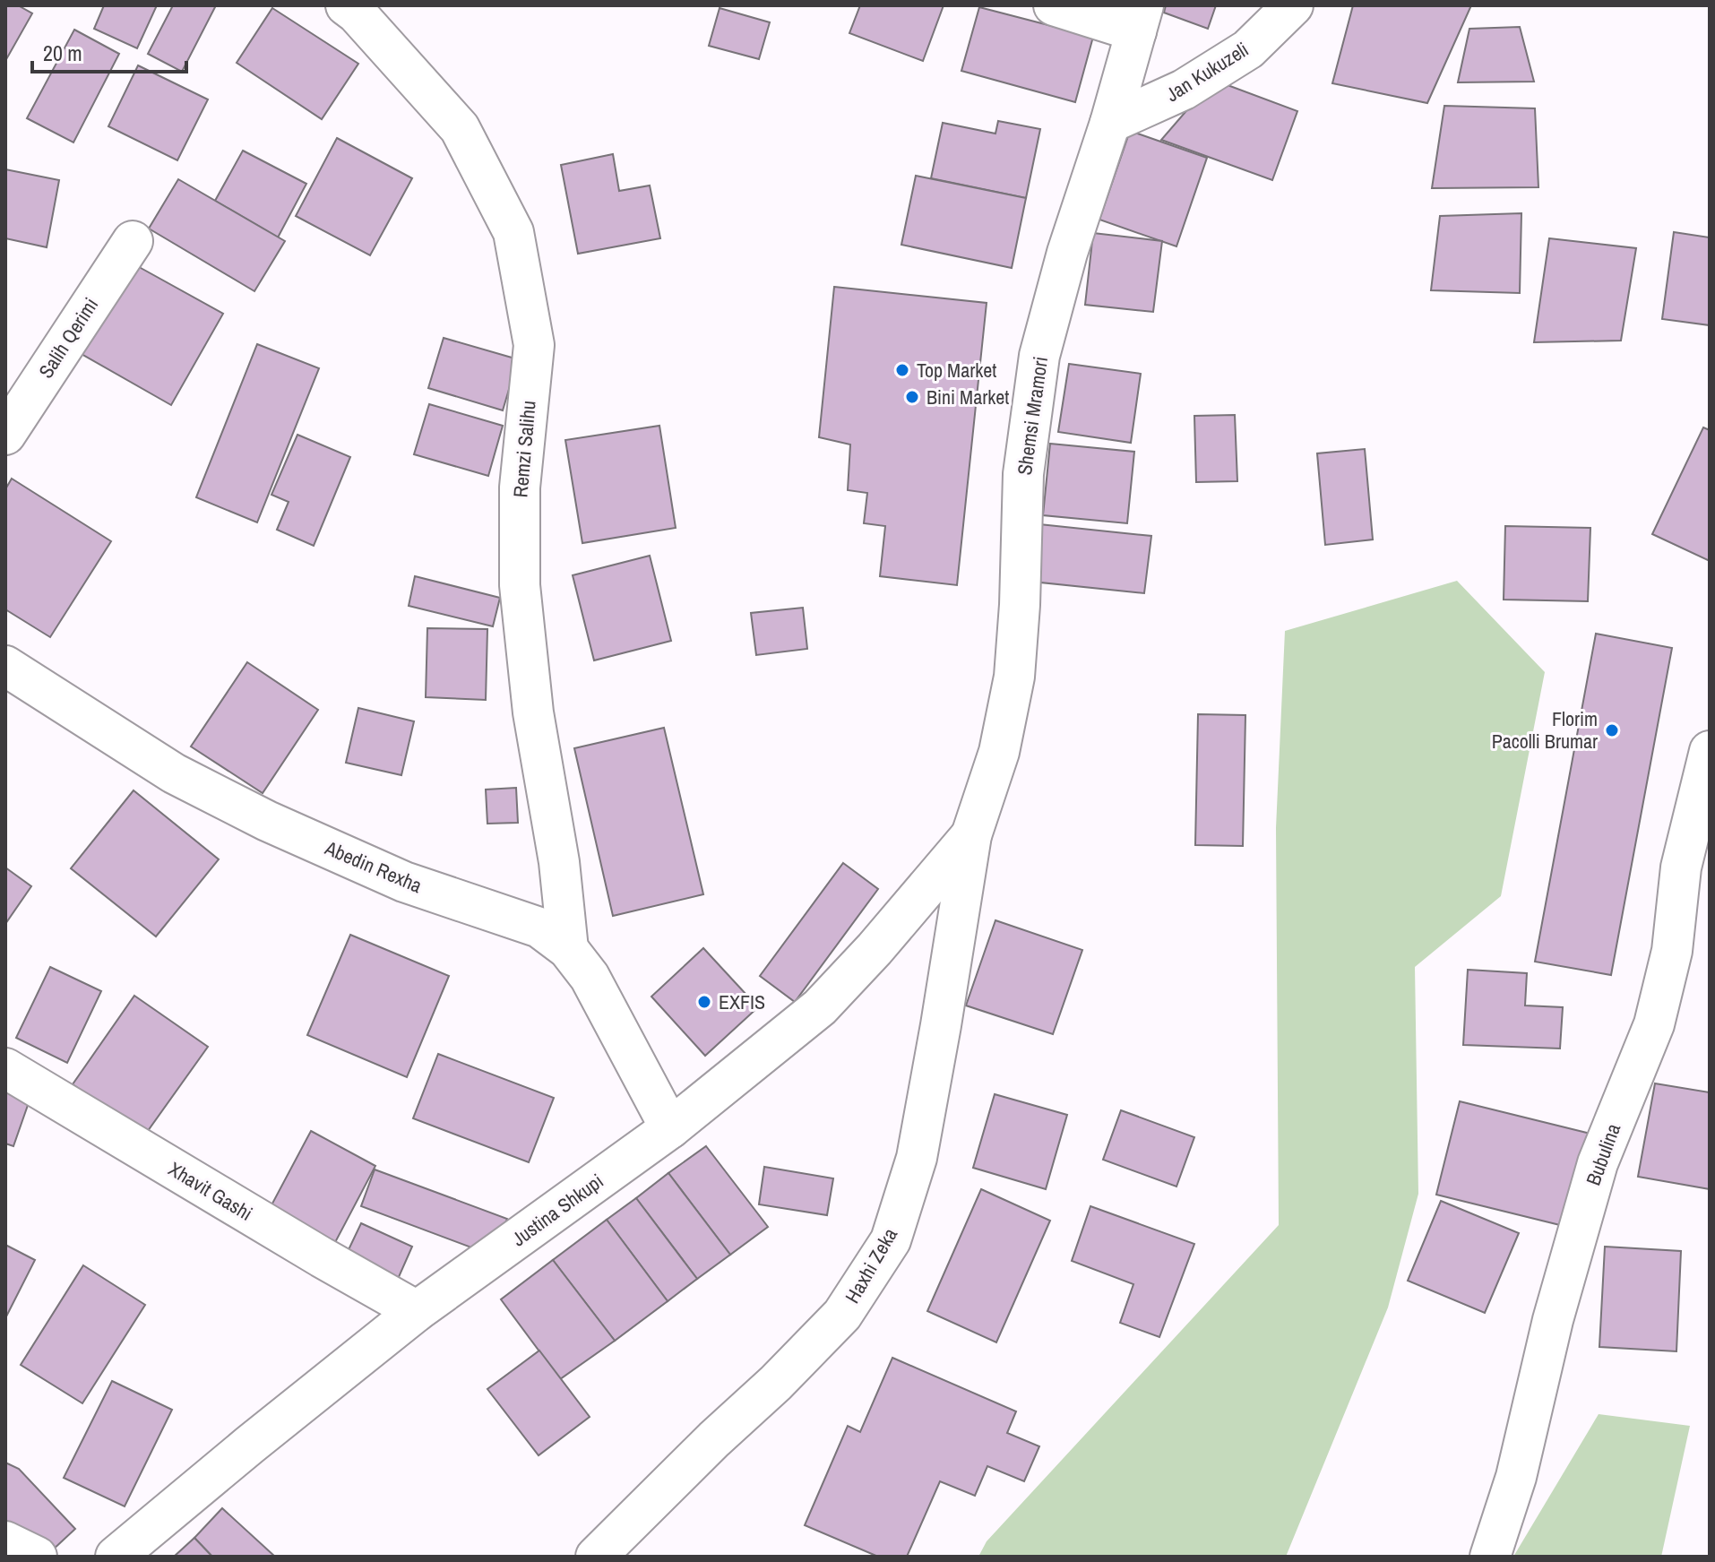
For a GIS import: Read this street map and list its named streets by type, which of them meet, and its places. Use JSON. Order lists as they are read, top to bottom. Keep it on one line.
{"streets":{"street":["Jan Kukuzeli","Salih Qerimi","Shemsi Mramori","Remzi Salihu","Abedin Rexha","Bubulina","Xhavit Gashi","Justina Shkupi","Haxhi Zeka"]},"crossings":[["Jan Kukuzeli","Shemsi Mramori"],["Shemsi Mramori","Justina Shkupi"],["Shemsi Mramori","Haxhi Zeka"],["Remzi Salihu","Abedin Rexha"],["Abedin Rexha","Justina Shkupi"],["Xhavit Gashi","Justina Shkupi"],["Justina Shkupi","Haxhi Zeka"]],"places":["Top Market","Bini Market","Florim Pacolli Brumar","EXFIS"],"scale_bar":"20 m"}
